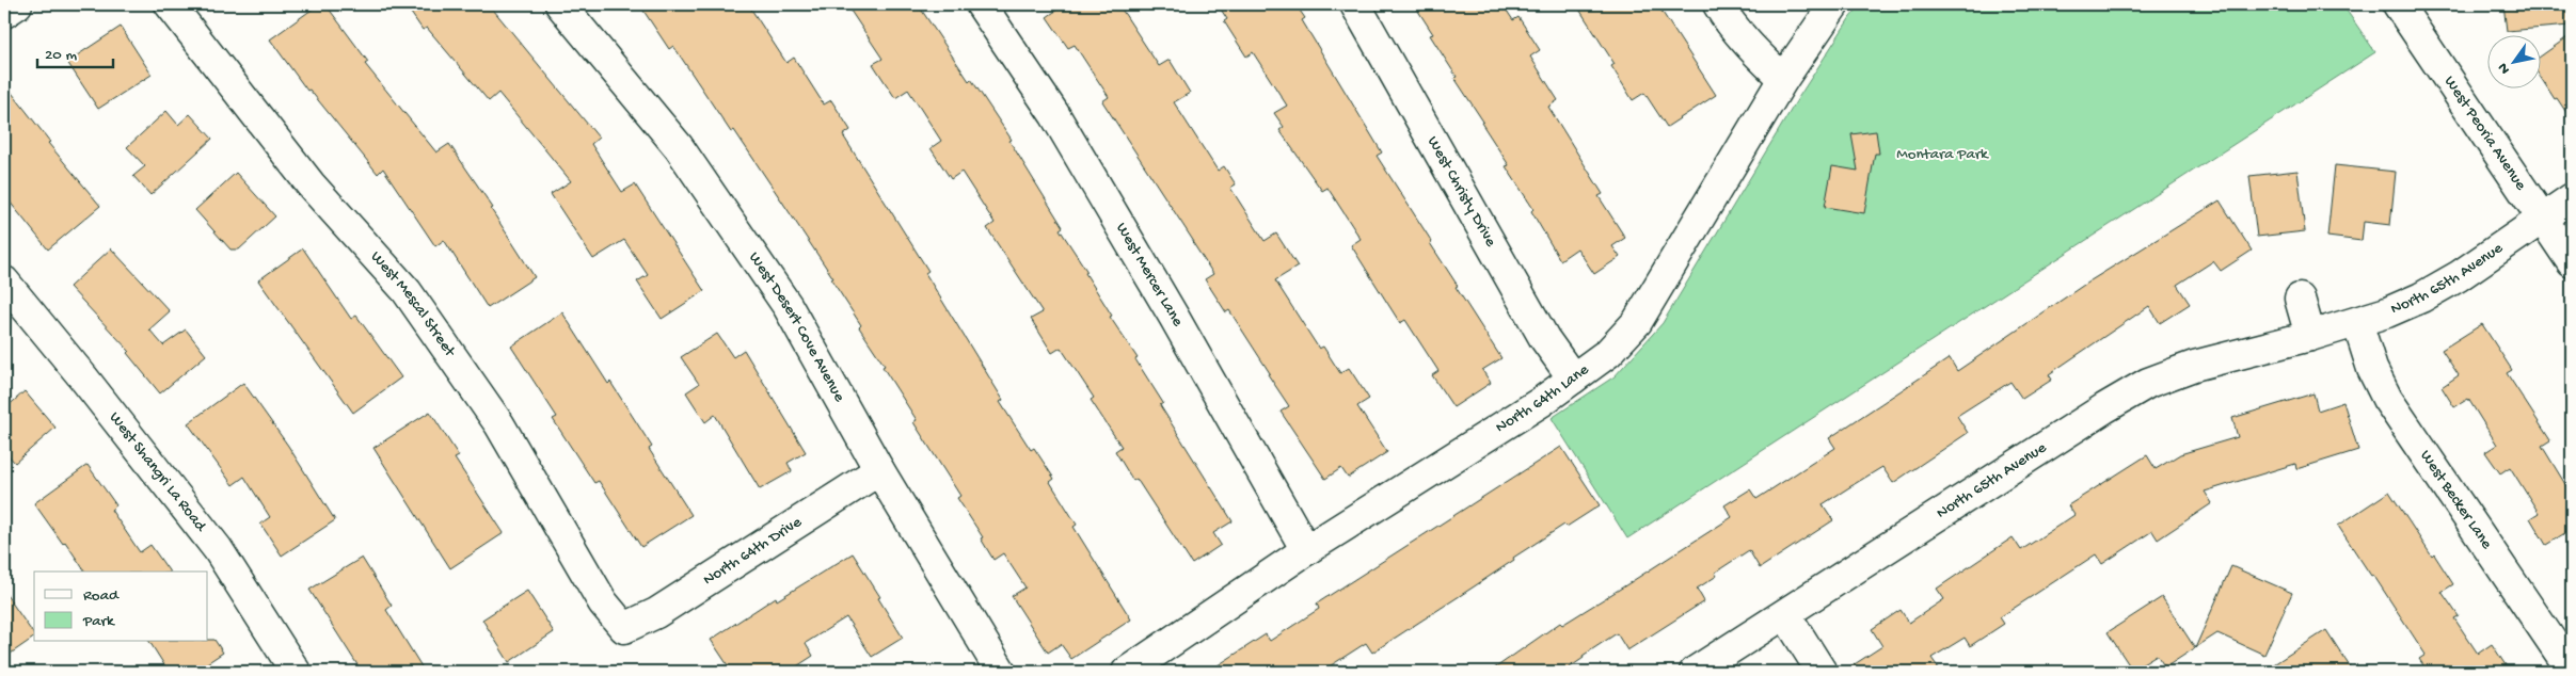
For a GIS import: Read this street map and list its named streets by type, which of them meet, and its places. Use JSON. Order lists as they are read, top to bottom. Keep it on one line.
{"streets":{"street":["West Peoria Avenue","West Christy Drive","West Mercer Lane","North 65th Avenue","West Mescal Street","West Desert Cove Avenue","North 64th Lane","West Shangri La Road","West Becker Lane","North 64th Drive"]},"crossings":[["West Peoria Avenue","North 65th Avenue"],["West Christy Drive","North 64th Lane"],["West Mercer Lane","North 64th Lane"],["North 65th Avenue","West Becker Lane"],["West Mescal Street","North 64th Drive"],["West Desert Cove Avenue","North 64th Drive"]],"parks":["Montara Park"],"legend":["Road","Park"],"scale_bar":"20 m","north":"bottom left"}
